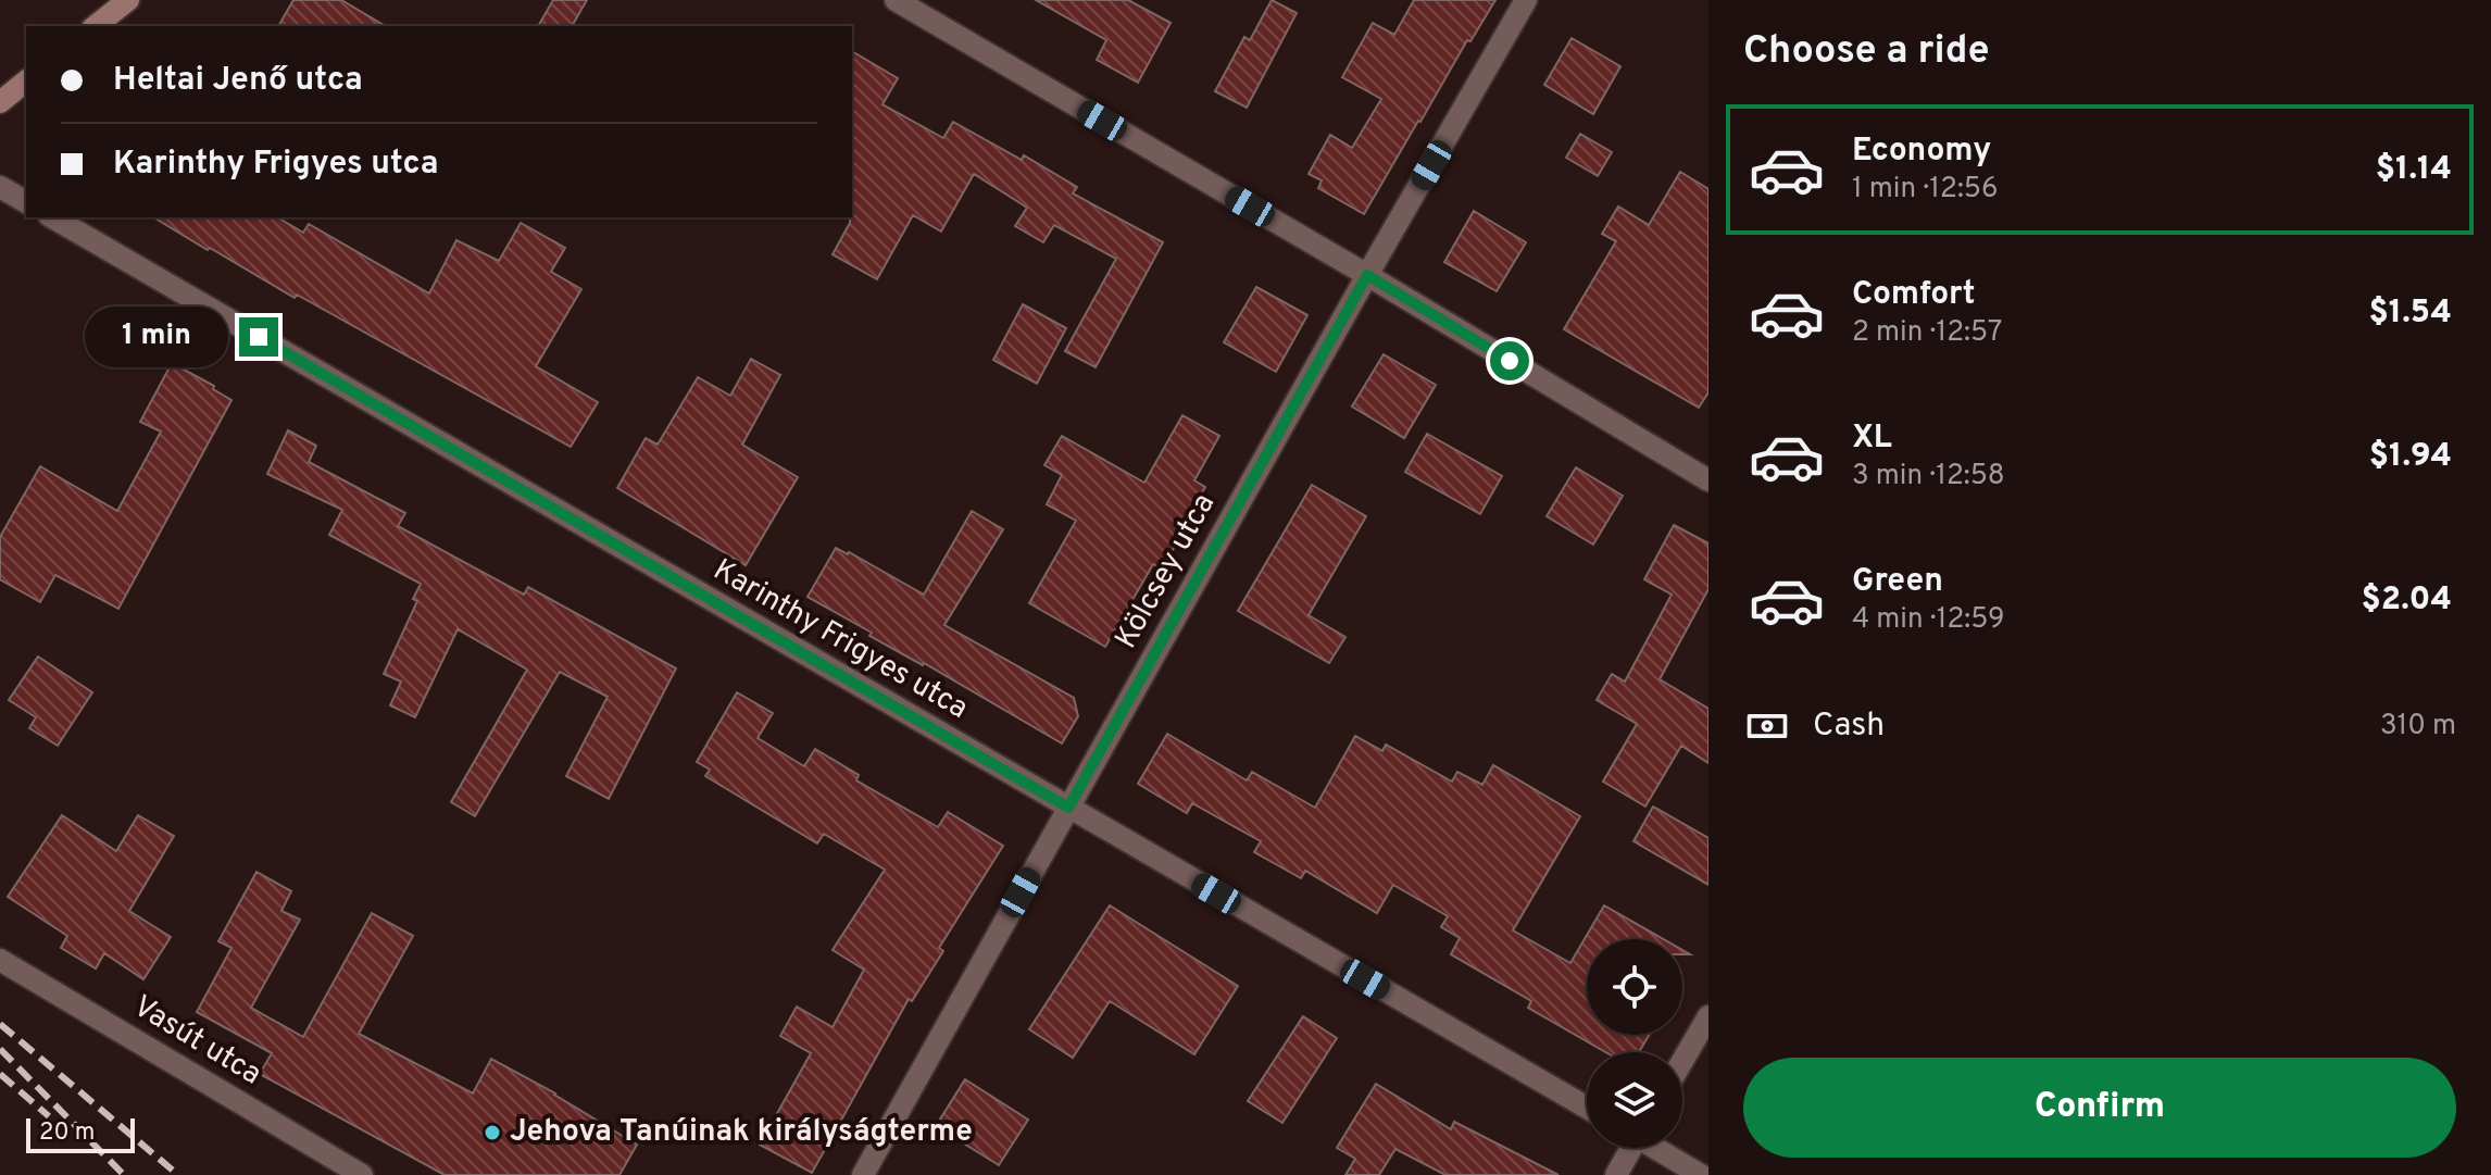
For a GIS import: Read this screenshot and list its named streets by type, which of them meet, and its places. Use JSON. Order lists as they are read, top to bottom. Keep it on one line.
{"streets":{"street":["Kölcsey utca","Karinthy Frigyes utca","Vasút utca"]},"crossings":[["Kölcsey utca","Karinthy Frigyes utca"]],"places":["Jehova Tanúinak királyságterme"],"scale_bar":"20 m","page":{"heading":"Choose a ride","banner":["Heltai Jenő utca","Karinthy Frigyes utca"],"list":[{"name":"Economy","note":"1 min · 12:56","value":"$1.14"},{"name":"Comfort","note":"2 min · 12:57","value":"$1.54"},{"name":"XL","note":"3 min · 12:58","value":"$1.94"},{"name":"Green","note":"4 min · 12:59","value":"$2.04"}],"bubble":"1 min","pay":["Cash","310 m"],"buttons":"Confirm","scale":"20 m"}}
